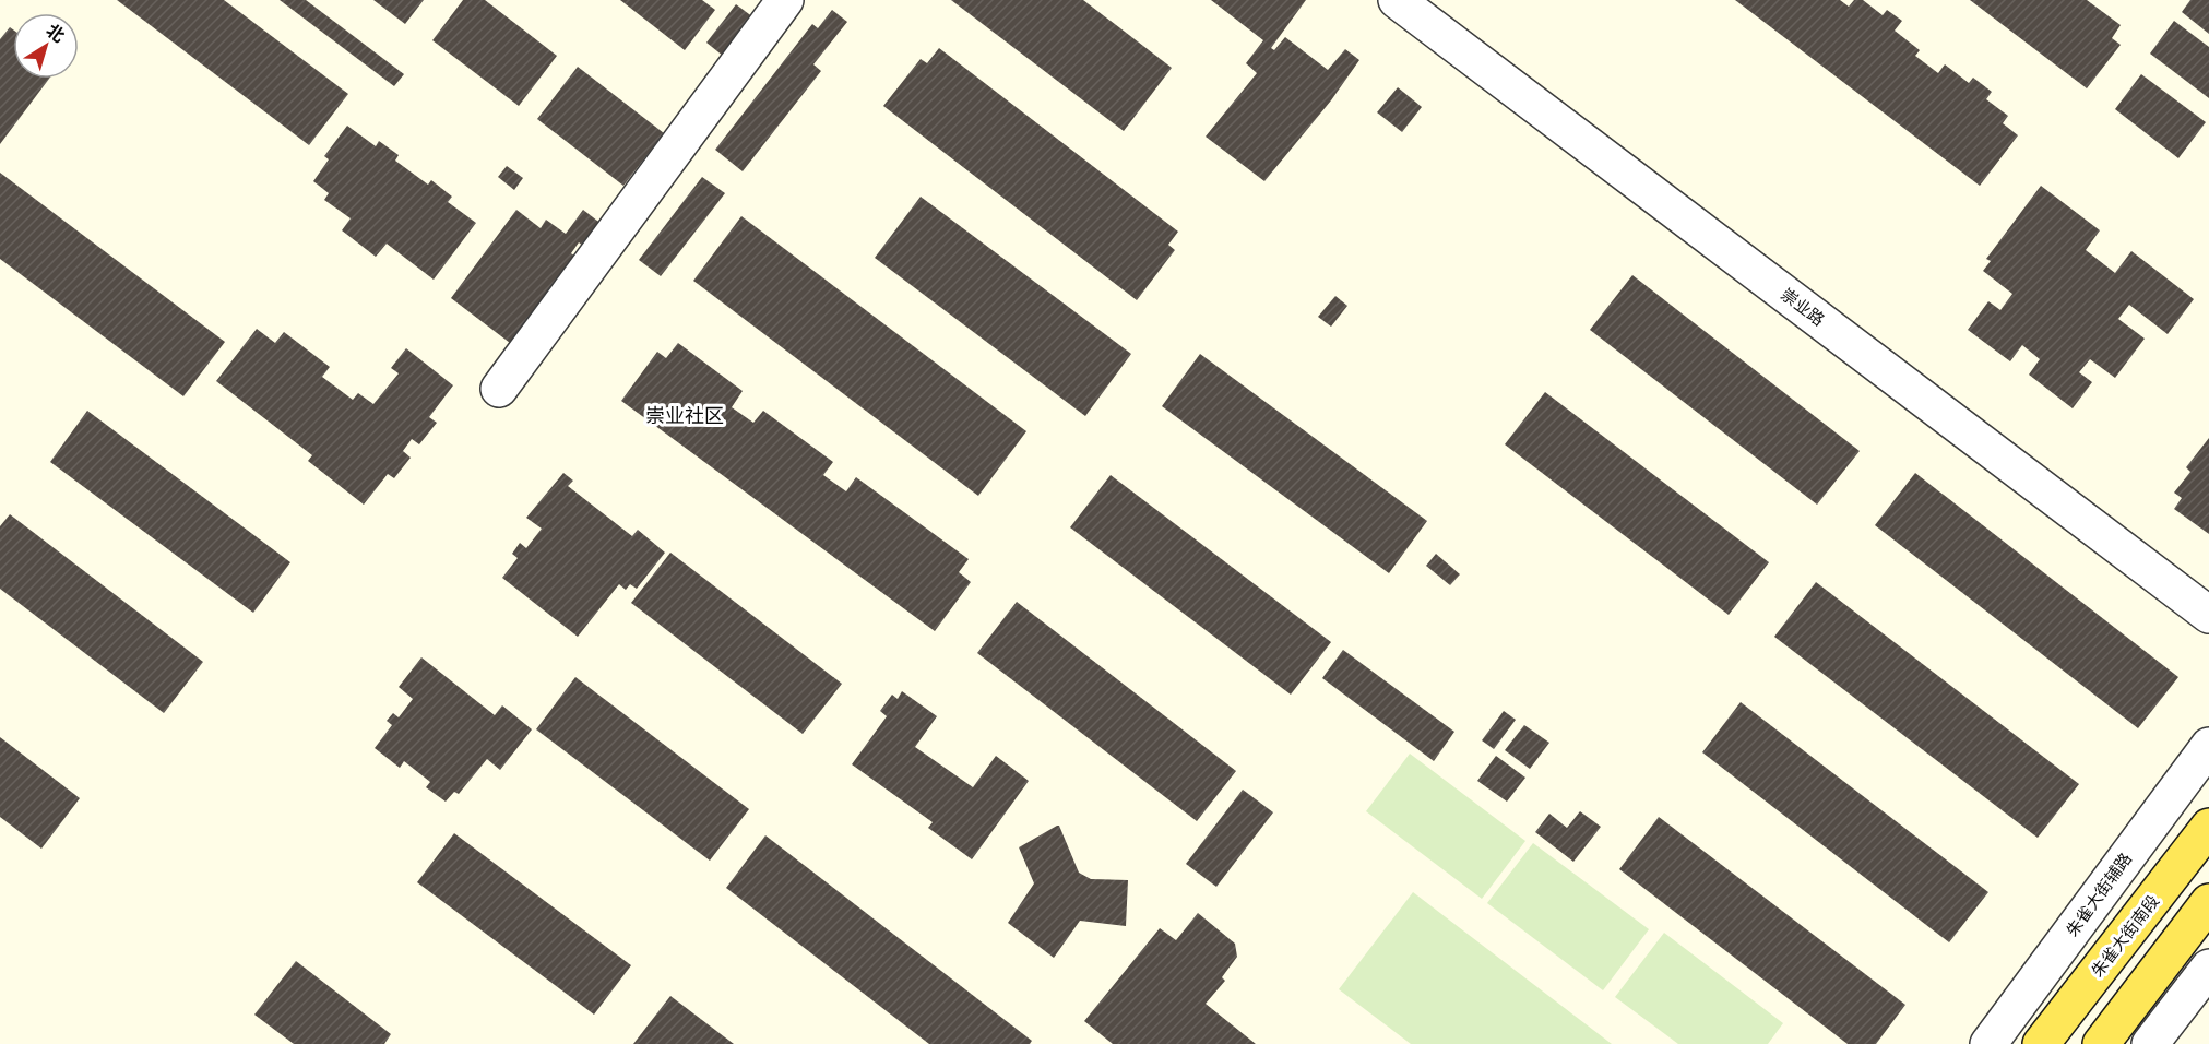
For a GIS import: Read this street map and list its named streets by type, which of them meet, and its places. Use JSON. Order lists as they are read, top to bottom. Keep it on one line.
{"streets":{"main road":["朱雀大街南段"],"street":["崇业路","朱雀大街辅路"]},"districts":["崇业社区"],"north":"top right"}
